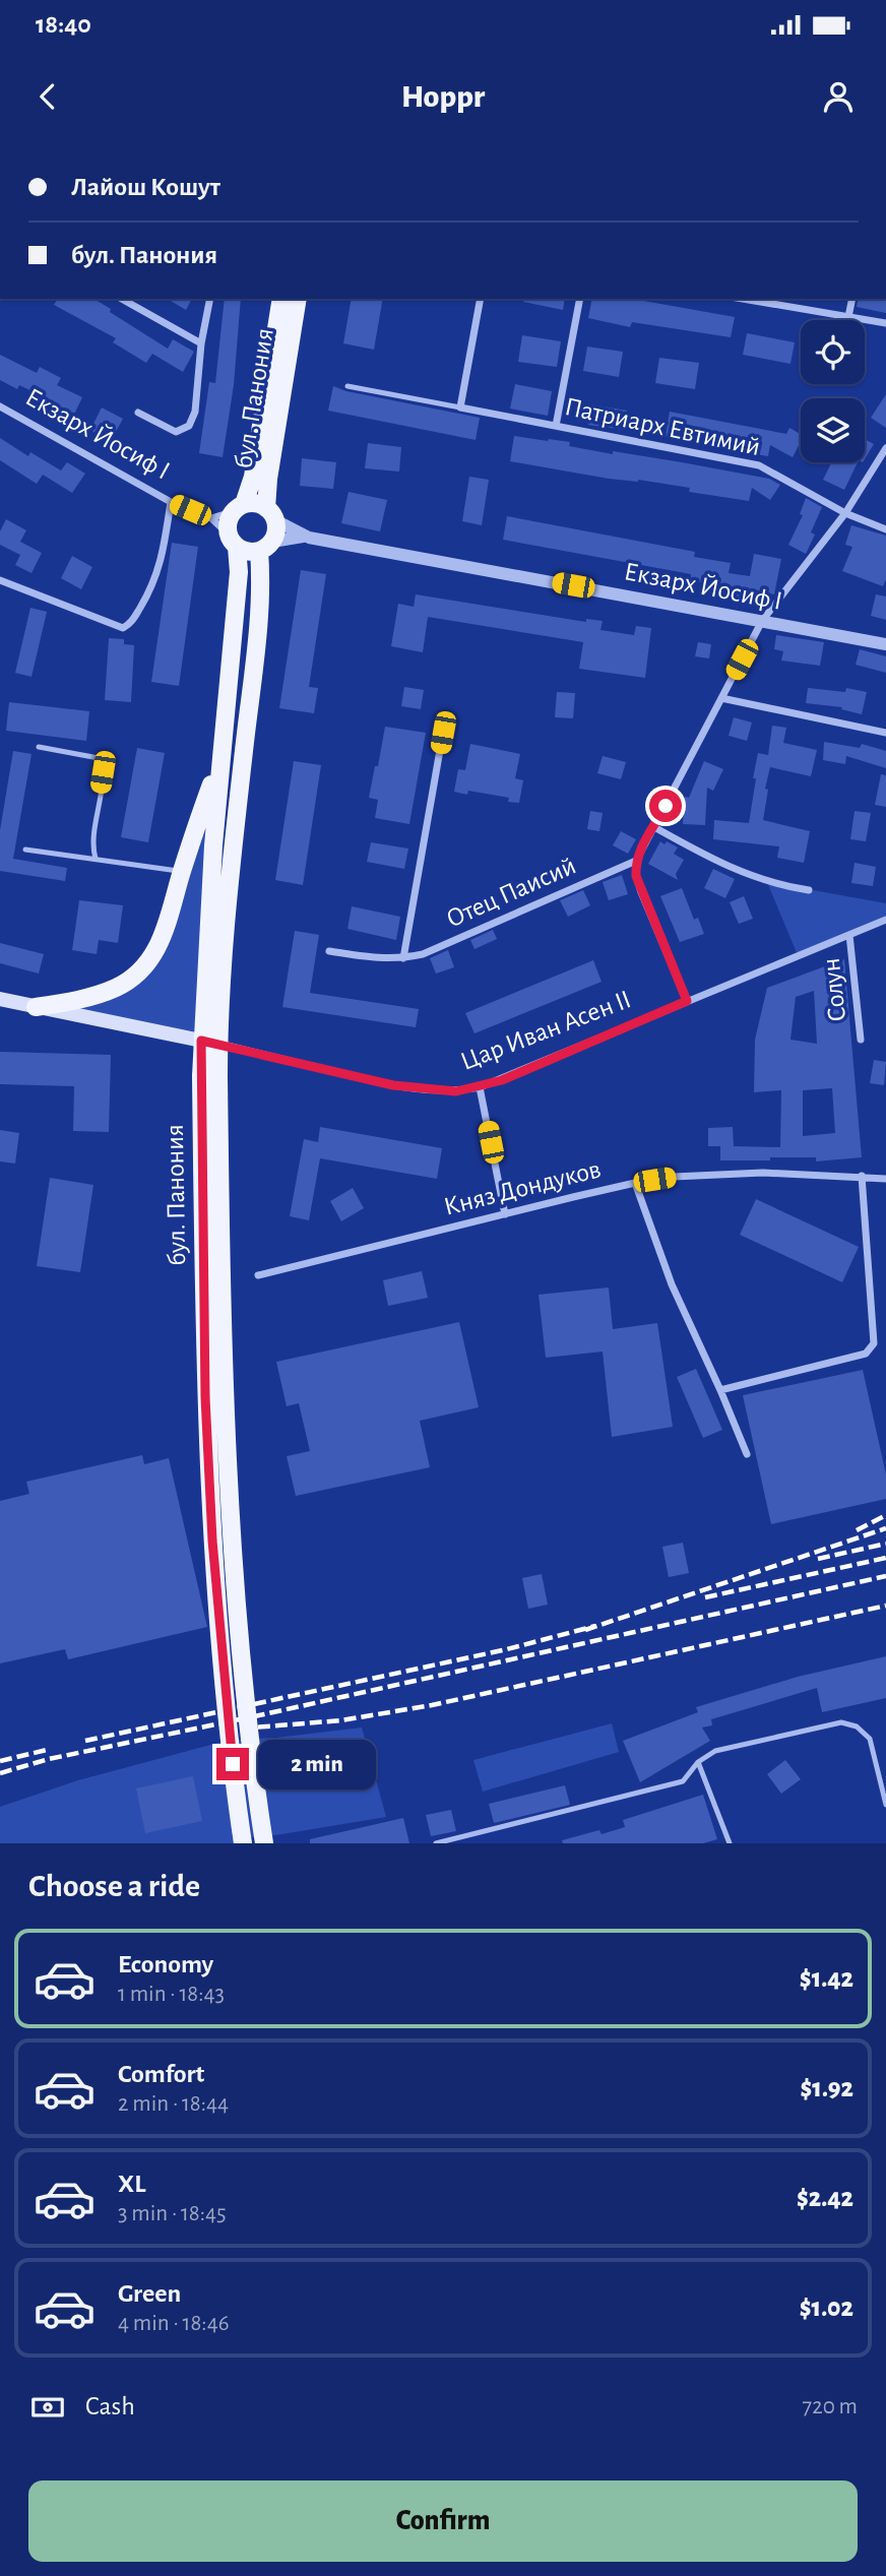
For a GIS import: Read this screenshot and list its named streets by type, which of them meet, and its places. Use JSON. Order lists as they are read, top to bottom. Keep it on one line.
{"streets":{"main road":["бул. Панония","Цар Иван Асен II"],"street":["Патриарх Евтимий","Екзарх Йосиф I","Отец Паисий","Солун","Княз Дондуков"]},"crossings":[["бул. Панония","Екзарх Йосиф I"],["бул. Панония","Цар Иван Асен II"],["Солун","Цар Иван Асен II"]],"page":{"status":"18:40","header":"Hoppr","banner":["Лайош Кошут","бул. Панония"],"bubble":"2 min","heading":"Choose a ride","list":[{"name":"Economy","note":"1 min · 18:43","value":"$1.42"},{"name":"Comfort","note":"2 min · 18:44","value":"$1.92"},{"name":"XL","note":"3 min · 18:45","value":"$2.42"},{"name":"Green","note":"4 min · 18:46","value":"$1.02"}],"pay":["Cash","720 m"],"buttons":"Confirm"}}
